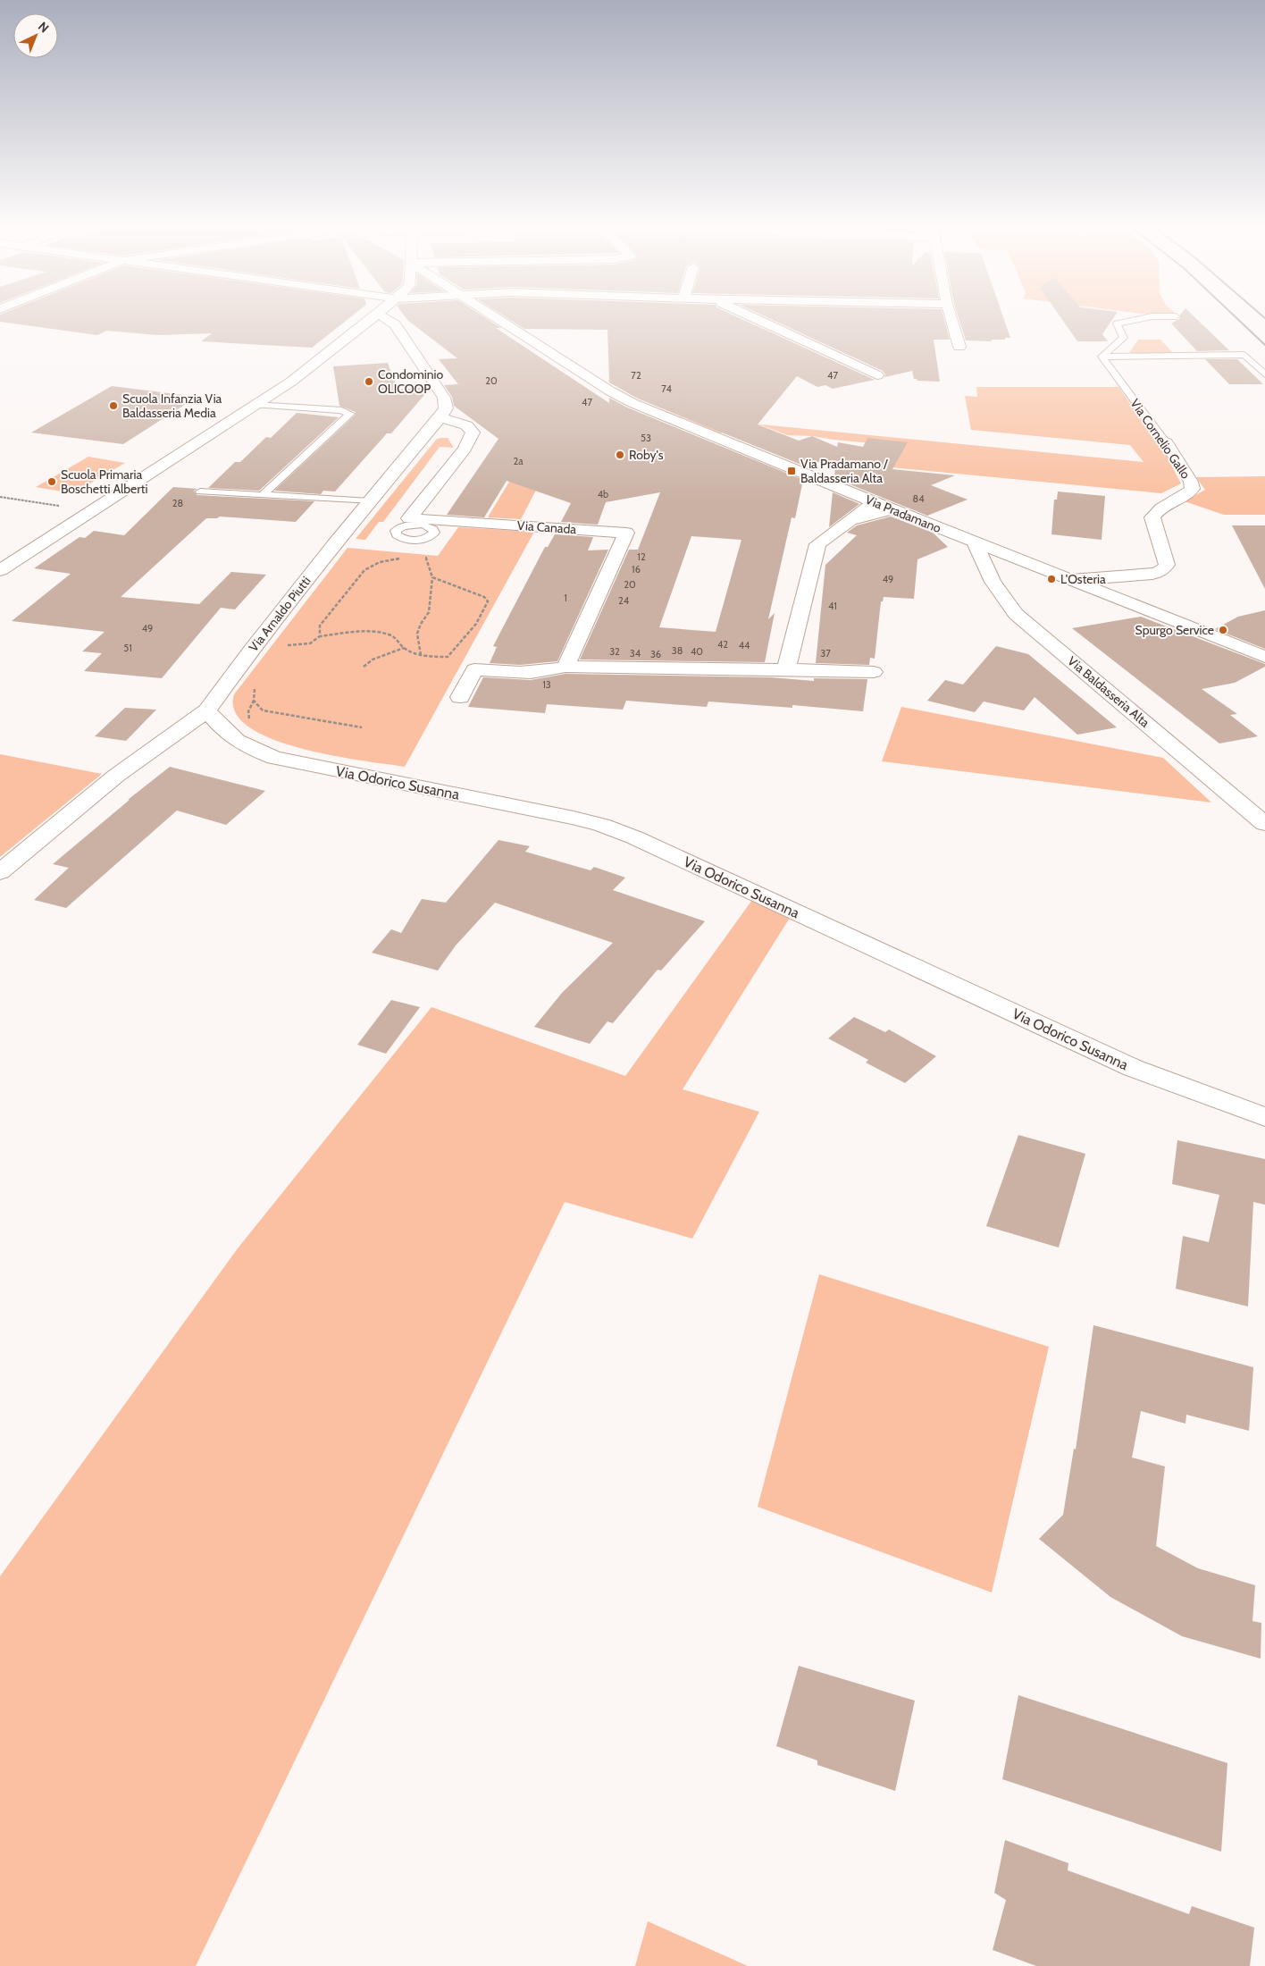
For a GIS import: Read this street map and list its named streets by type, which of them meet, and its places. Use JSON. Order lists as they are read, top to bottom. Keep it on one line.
{"streets":{"street":["Via Cornelio Gallo","Via Pradamano","Via Canada","Via Arnaldo Piutti","Via Baldasseria Alta","Via Odorico Susanna"]},"crossings":[["Via Cornelio Gallo","Via Pradamano"],["Via Pradamano","Via Baldasseria Alta"],["Via Canada","Via Arnaldo Piutti"],["Via Arnaldo Piutti","Via Odorico Susanna"]],"places":{"other":["Condominio OLICOOP","Scuola Infanzia Via Baldasseria Media","Roby's","Scuola Primaria Boschetti Alberti","L'Osteria","Spurgo Service"],"transit":["Via Pradamano / Baldasseria Alta"]},"house_numbers":["72","47","20","74","47","53","2a","4b","84","28","12","16","49","20","1","24","41","49","42","44","51","38","32","40","34","37","36","13"],"north":"top right"}
